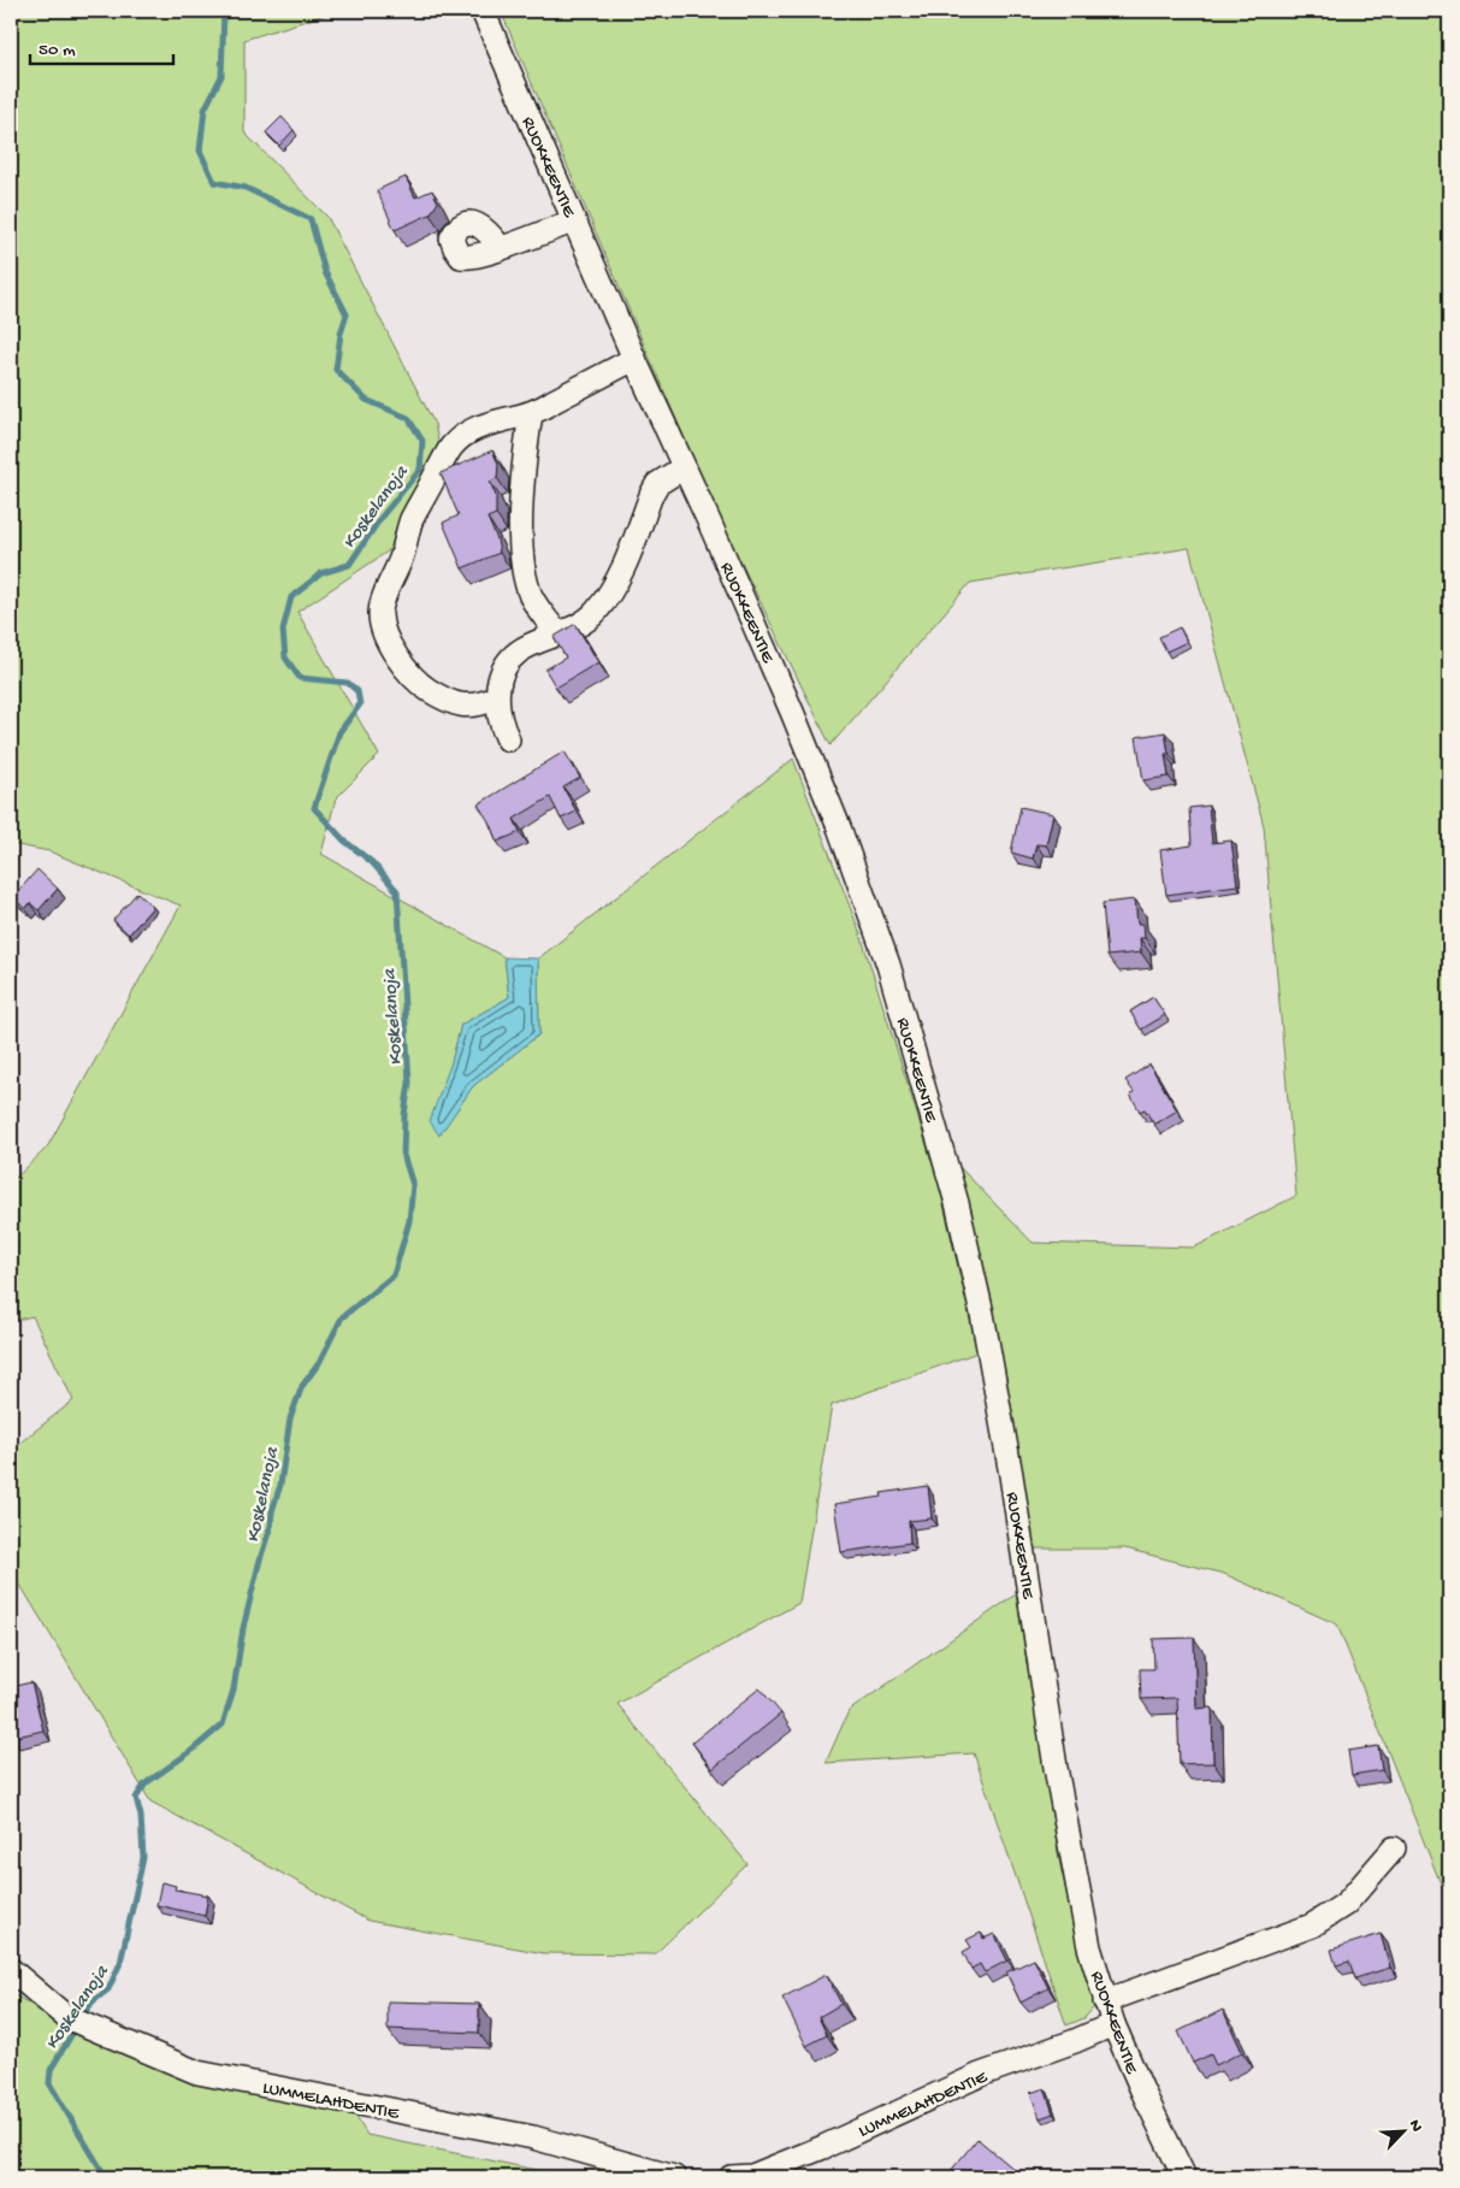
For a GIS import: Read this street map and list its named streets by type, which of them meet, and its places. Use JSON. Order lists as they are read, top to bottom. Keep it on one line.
{"streets":{"street":["RUOKKEENTIE","LUMMELAHDENTIE"]},"crossings":[["RUOKKEENTIE","LUMMELAHDENTIE"]],"water":["Koskelanoja"],"scale_bar":"50 m","north":"top right"}
